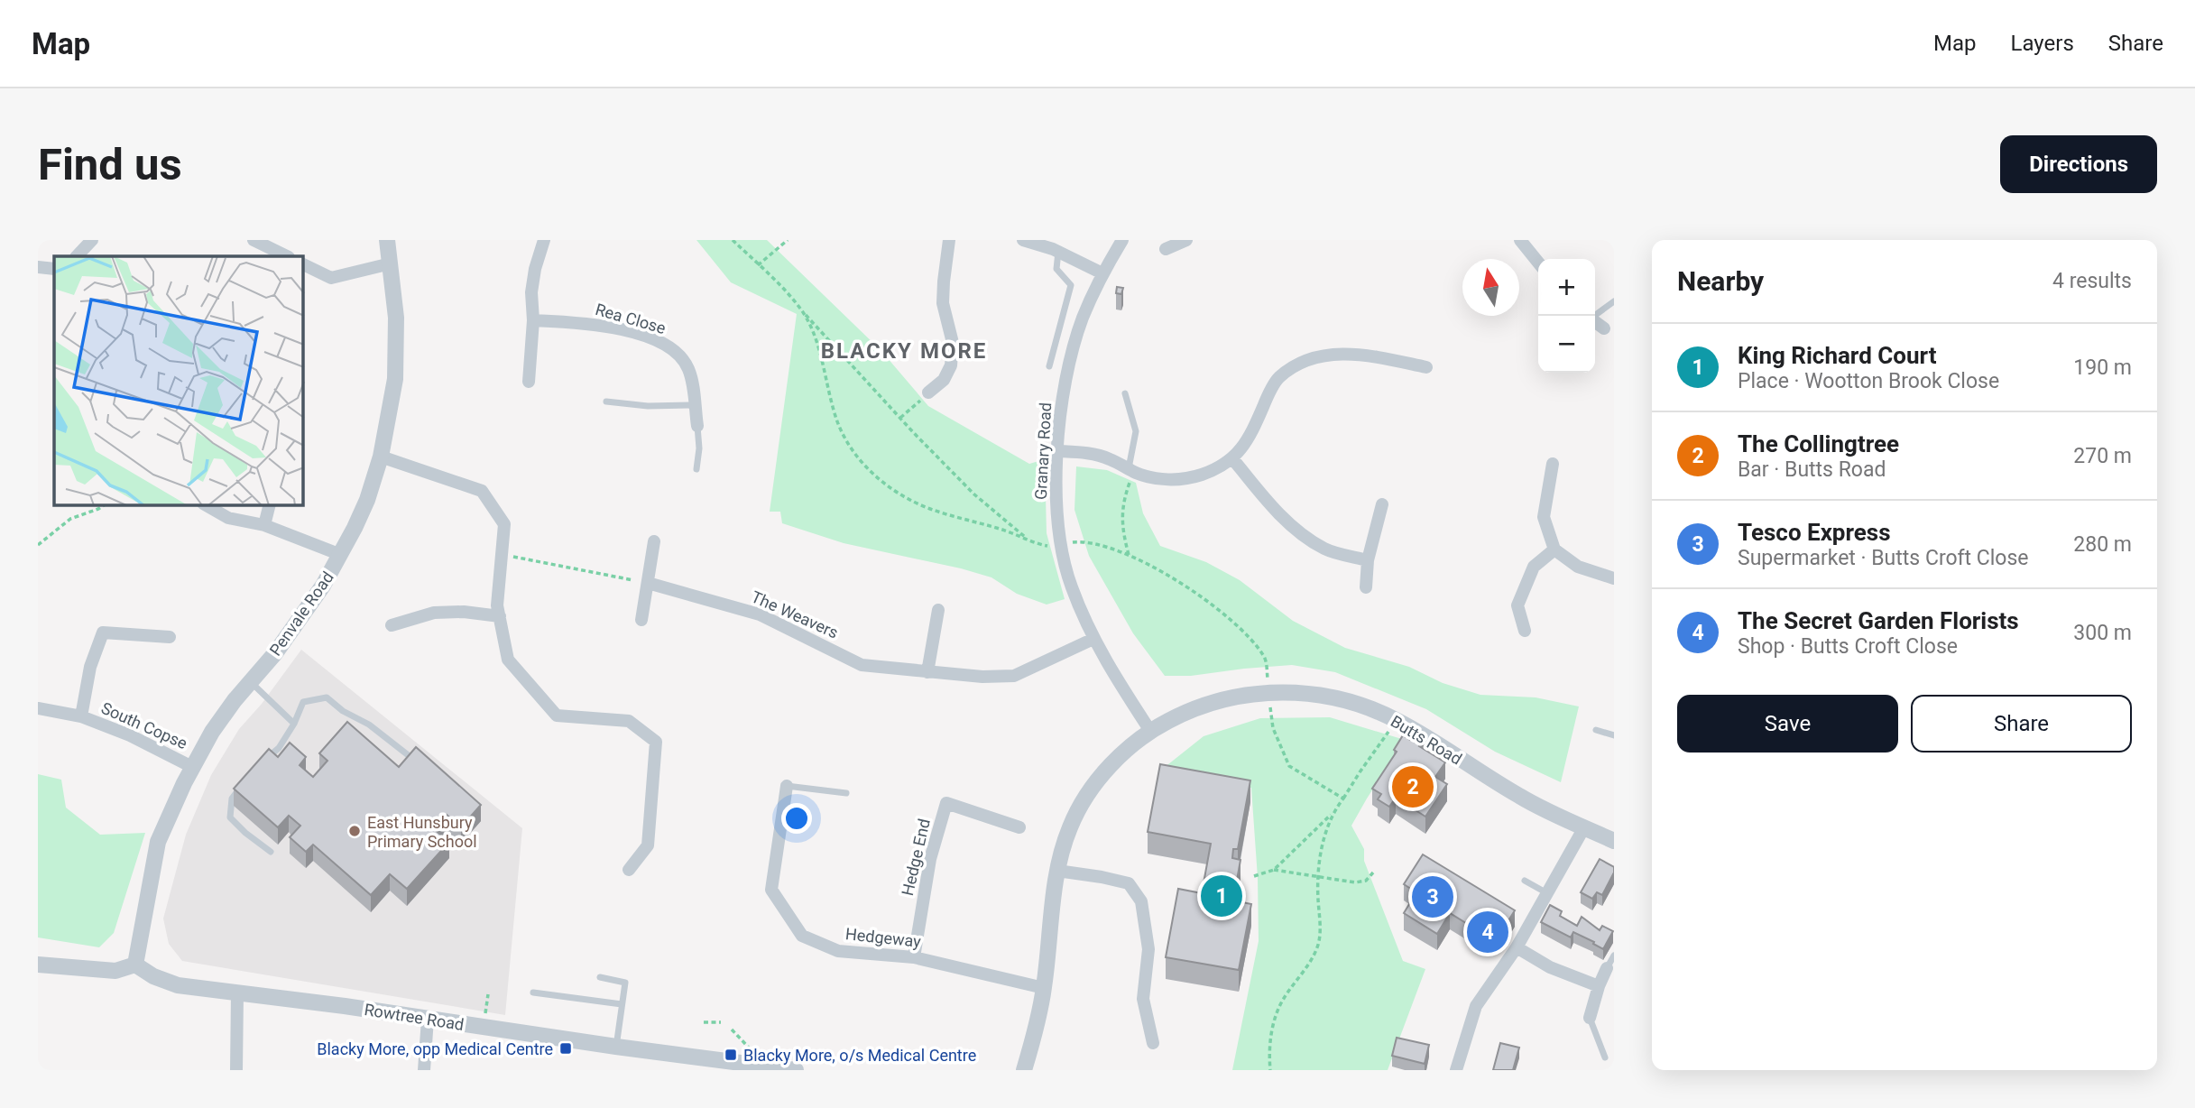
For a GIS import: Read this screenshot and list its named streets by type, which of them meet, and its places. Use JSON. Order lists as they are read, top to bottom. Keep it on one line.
{"streets":{"street":["Rea Close","Granary Road","Penvale Road","The Weavers","South Copse","Butts Road","Hedge End","Hedgeway","Rowtree Road"]},"crossings":[["Granary Road","The Weavers"],["Granary Road","Butts Road"],["Penvale Road","South Copse"],["Penvale Road","Rowtree Road"],["Butts Road","Hedgeway"],["Hedge End","Hedgeway"]],"districts":["BLACKY MORE"],"places":{"other":["East Hunsbury Primary School"],"transit":["Blacky More, opp Medical Centre","Blacky More, o/s Medical Centre"]},"north":"top","page":{"header":"Map","nav":["Map","Layers","Share"],"buttons":["Directions",["Save","Share"]],"title":"Find us","heading":["Nearby","4 results"],"map_buttons":["+","−"],"list":[{"mark":"1","name":"King Richard Court","note":"Place · Wootton Brook Close","value":"190 m"},{"mark":"2","name":"The Collingtree","note":"Bar · Butts Road","value":"270 m"},{"mark":"3","name":"Tesco Express","note":"Supermarket · Butts Croft Close","value":"280 m"},{"mark":"4","name":"The Secret Garden Florists","note":"Shop · Butts Croft Close","value":"300 m"}],"pins":["2","1","3","4"]}}
